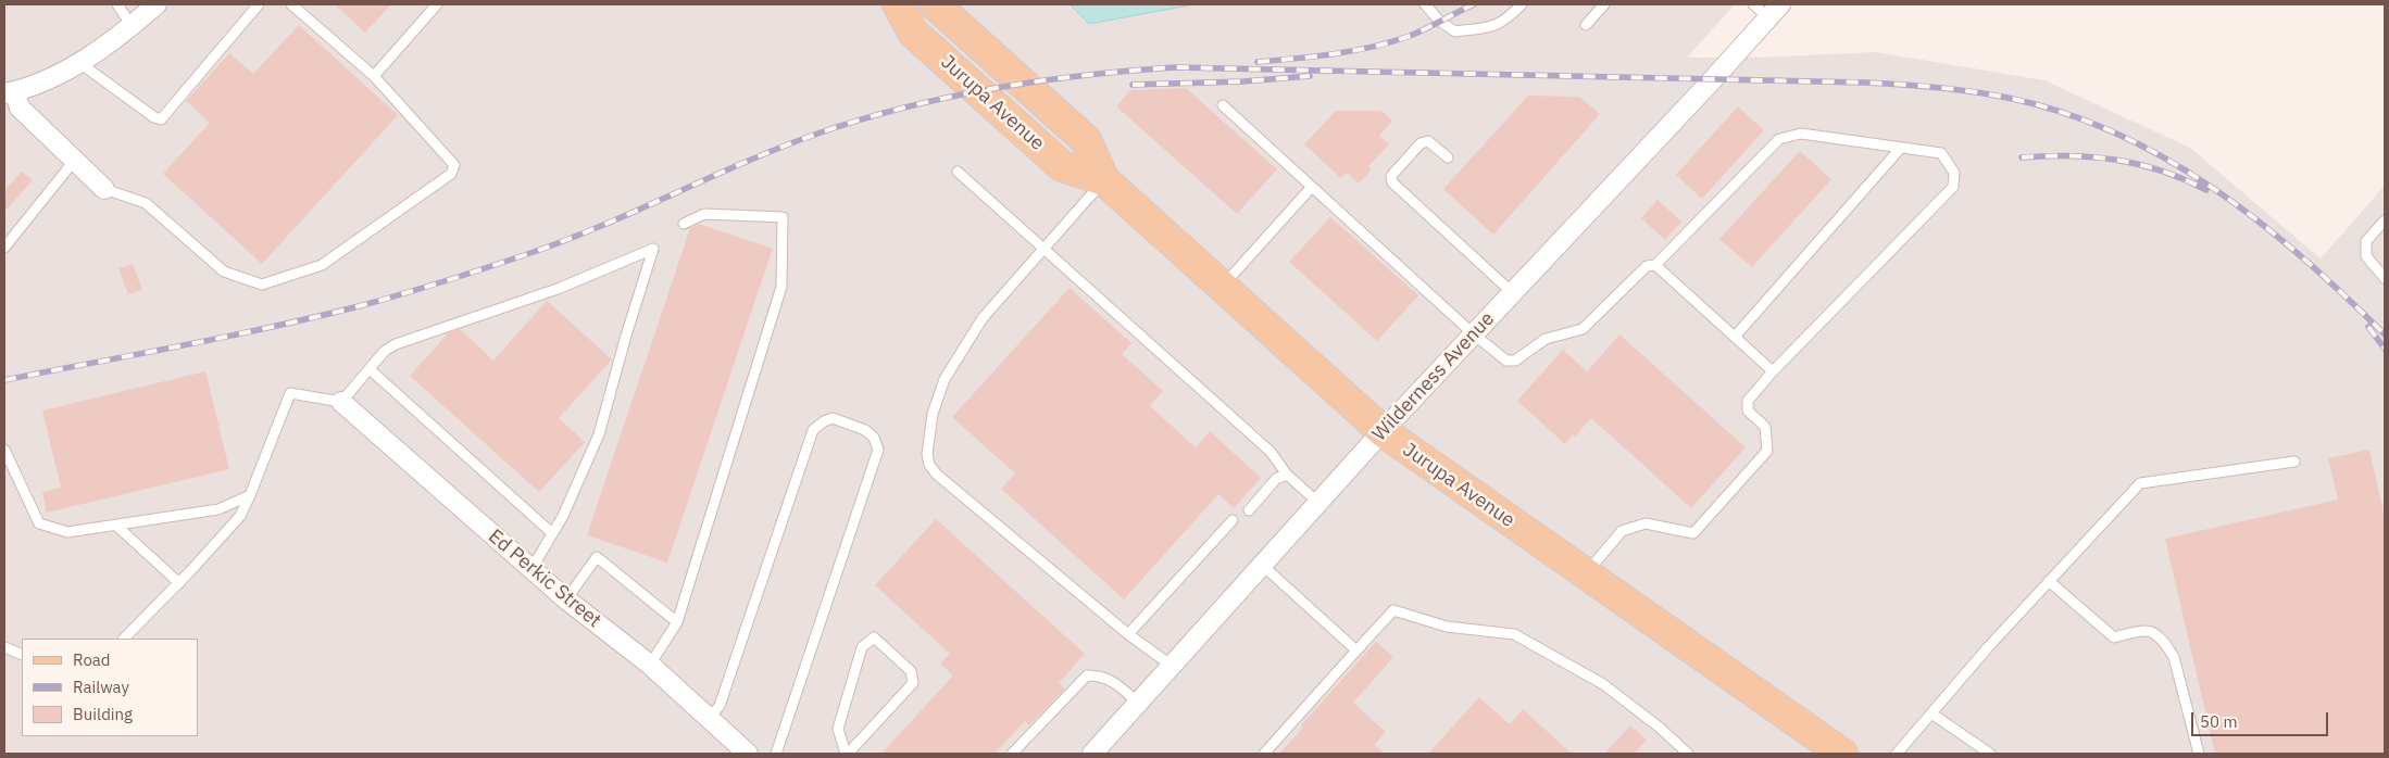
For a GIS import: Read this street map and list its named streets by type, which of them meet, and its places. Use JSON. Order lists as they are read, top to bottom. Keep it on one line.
{"streets":{"main road":["Jurupa Avenue"],"street":["Wilderness Avenue","Ed Perkic Street"]},"crossings":[["Jurupa Avenue","Wilderness Avenue"]],"legend":["Road","Railway","Building"],"scale_bar":"50 m"}
